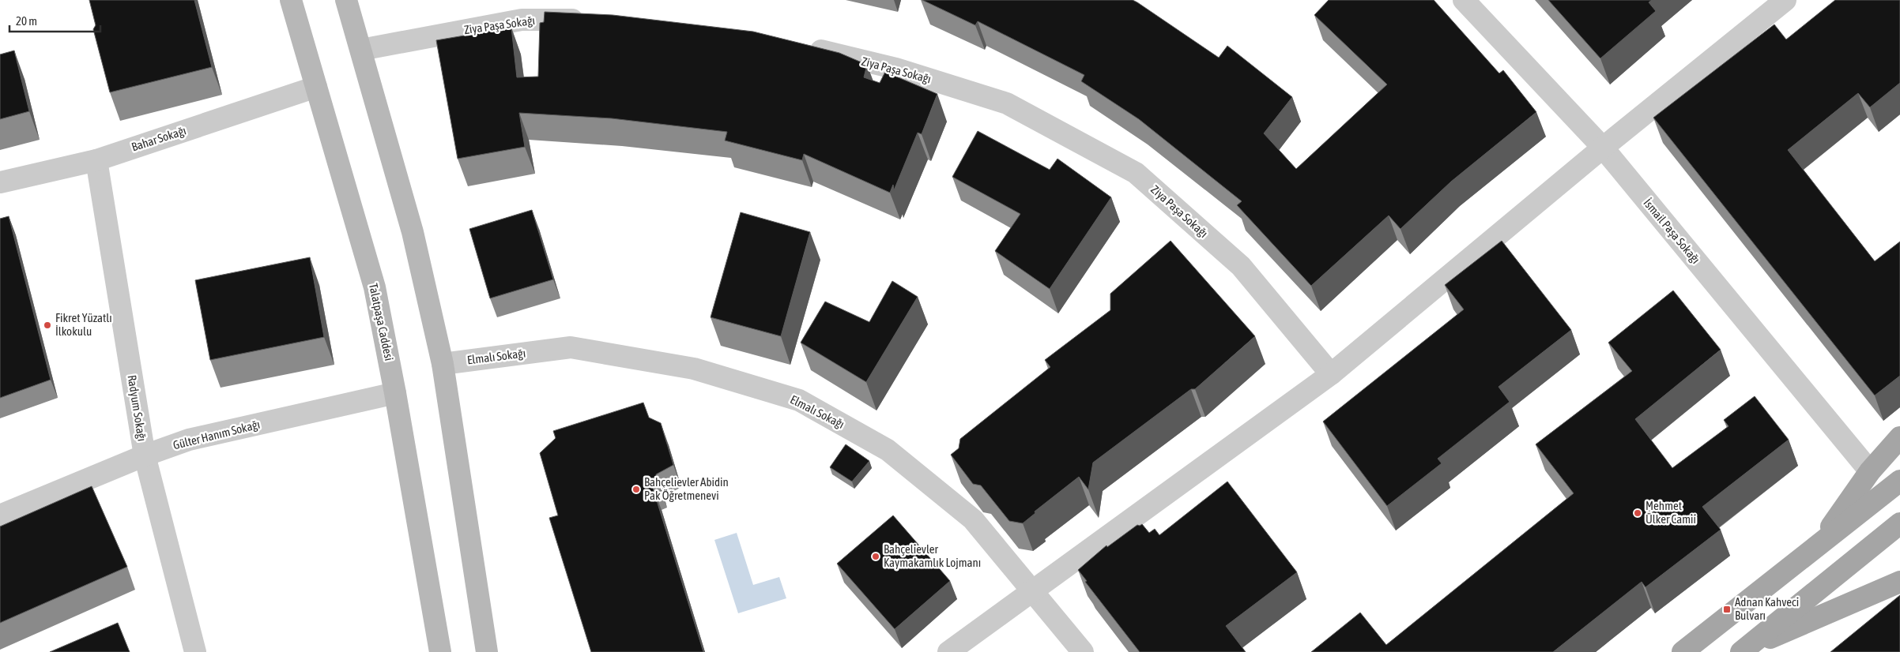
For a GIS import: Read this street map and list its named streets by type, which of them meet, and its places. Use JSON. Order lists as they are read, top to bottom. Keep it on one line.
{"streets":{"main road":["Talatpaşa Caddesi"],"street":["Ziya Paşa Sokağı","Bahar Sokağı","İsmail Paşa Sokağı","Elmalı Sokağı","Radyum Sokağı","Gülter Hanım Sokağı"]},"crossings":[["Bahar Sokağı","Talatpaşa Caddesi"],["Bahar Sokağı","Radyum Sokağı"],["Talatpaşa Caddesi","Gülter Hanım Sokağı"],["Radyum Sokağı","Gülter Hanım Sokağı"]],"places":{"other":["Fikret Yüzatlı İlkokulu","Bahçelievler Abidin Pak Öğretmenevi","Mehmet Ülker Camii","Bahçelievler Kaymakamlık Lojmanı"],"transit":["Adnan Kahveci Bulvarı"]},"scale_bar":"20 m"}
